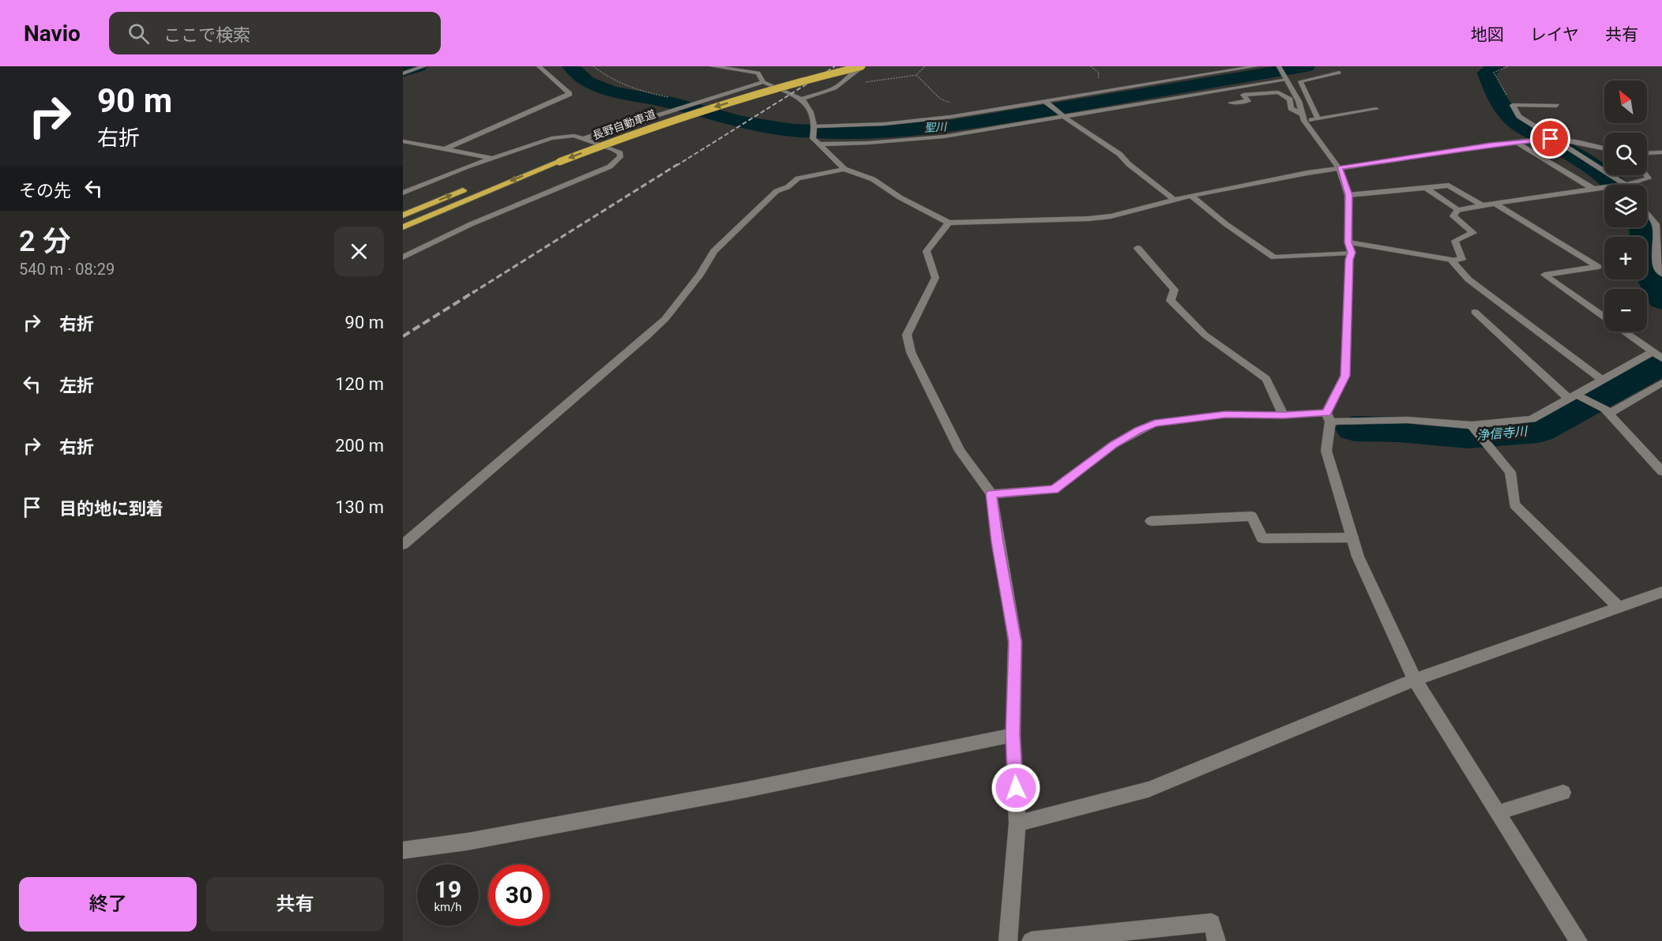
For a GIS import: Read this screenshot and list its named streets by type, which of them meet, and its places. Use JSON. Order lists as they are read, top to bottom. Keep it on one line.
{"streets":{"highway":["長野自動車道"]},"water":["聖川","浄信寺川"],"north":"top left","page":{"header":"Navio","search":"ここで検索","nav":["地図","レイヤ","共有"],"turn":["90 m","右折"],"map_buttons":["+","−"],"then":"その先","heading":["2 分","540 m · 08:29"],"list":[{"name":"右折","value":"90 m"},{"name":"左折","value":"120 m"},{"name":"右折","value":"200 m"},{"name":"目的地に到着","value":"130 m"}],"speed":"19 km/h","limit":"30","buttons":["終了","共有"]}}
